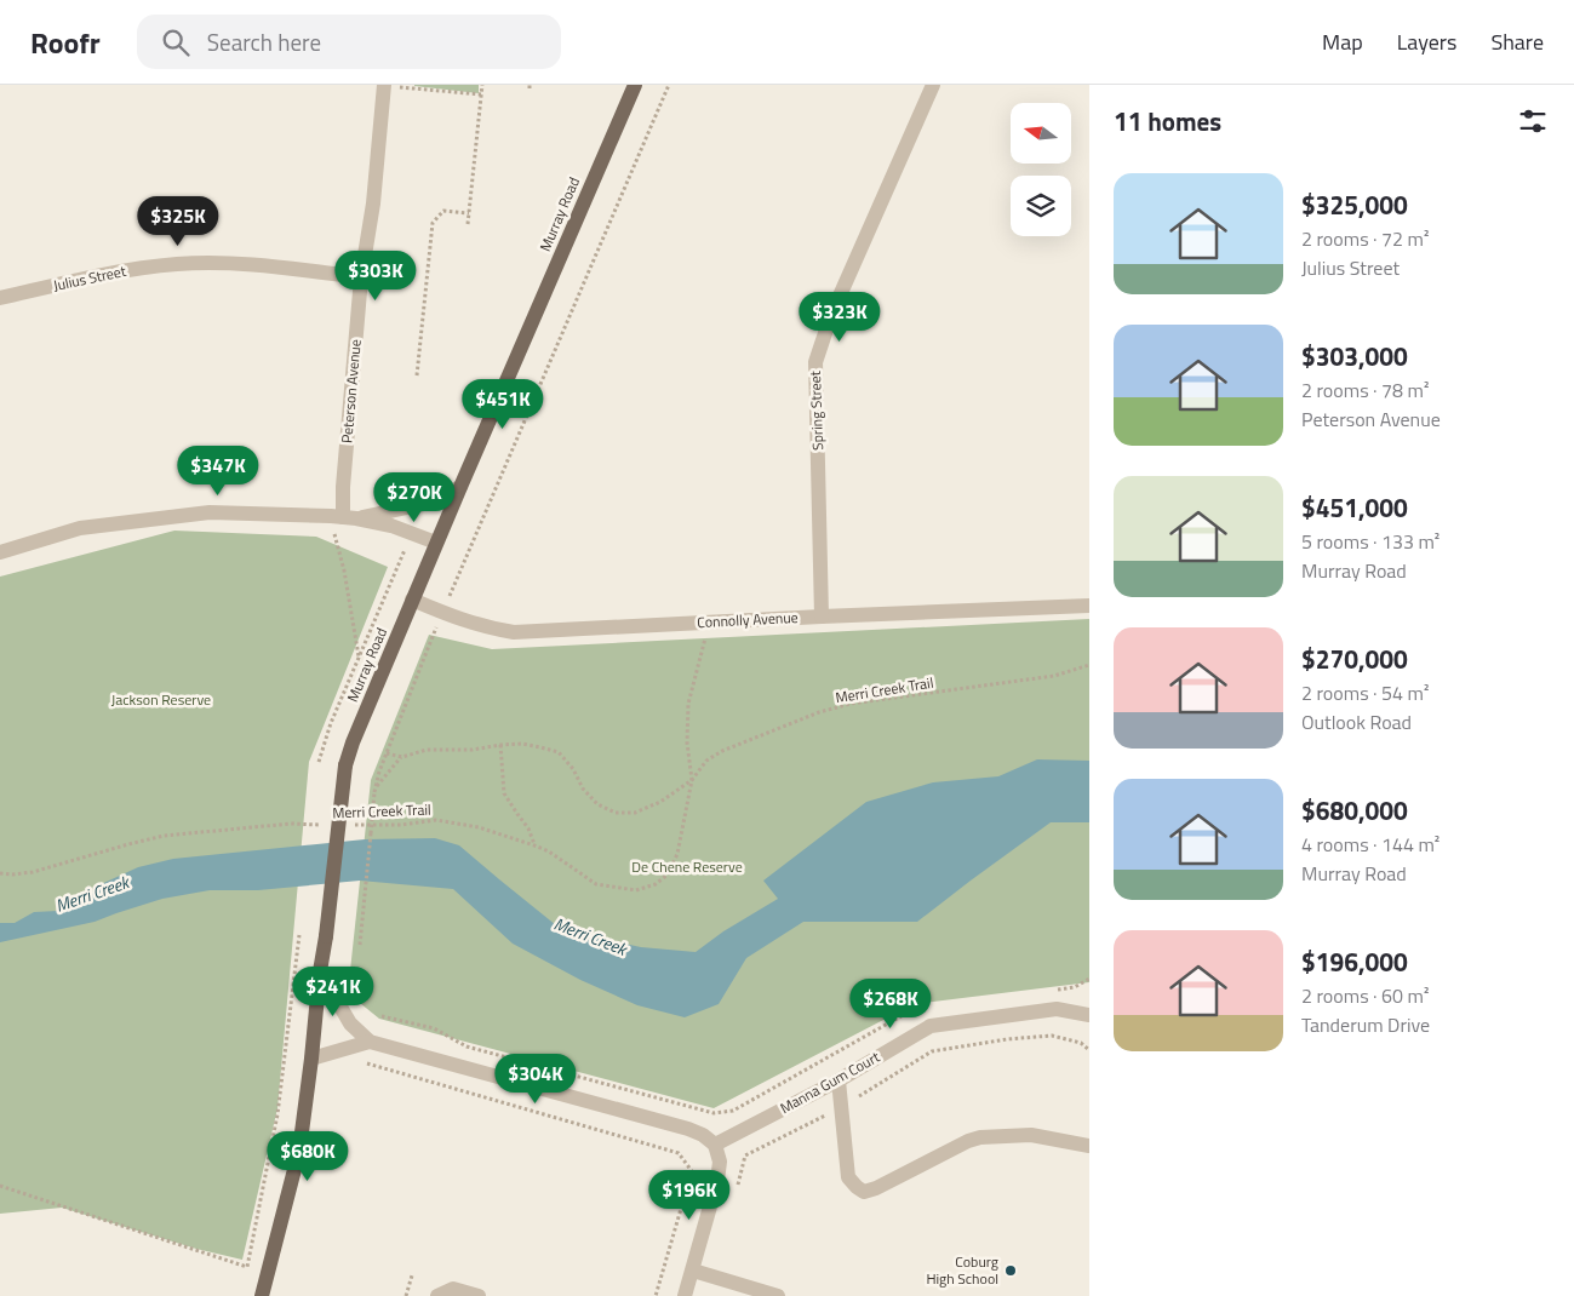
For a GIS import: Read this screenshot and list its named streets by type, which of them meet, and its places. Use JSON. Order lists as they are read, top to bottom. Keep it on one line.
{"streets":{"main road":["Murray Road"],"street":["Julius Street","Peterson Avenue","Spring Street","Connolly Avenue","Manna Gum Court"],"path":["Merri Creek Trail"]},"crossings":[["Murray Road","Connolly Avenue"],["Julius Street","Peterson Avenue"],["Spring Street","Connolly Avenue"]],"water":["Merri Creek"],"parks":["Jackson Reserve","De Chene Reserve"],"places":["Coburg High School"],"north":"left","page":{"header":"Roofr","search":"Search here","nav":["Map","Layers","Share"],"heading":"11 homes","list":[{"name":"$325,000","note":"2 rooms · 72 m² · Julius Street"},{"name":"$303,000","note":"2 rooms · 78 m² · Peterson Avenue"},{"name":"$451,000","note":"5 rooms · 133 m² · Murray Road"},{"name":"$270,000","note":"2 rooms · 54 m² · Outlook Road"},{"name":"$680,000","note":"4 rooms · 144 m² · Murray Road"},{"name":"$196,000","note":"2 rooms · 60 m² · Tanderum Drive"}],"price":["$325K","$303K","$323K","$451K","$347K","$270K","$241K","$268K","$304K","$680K","$196K"]}}
